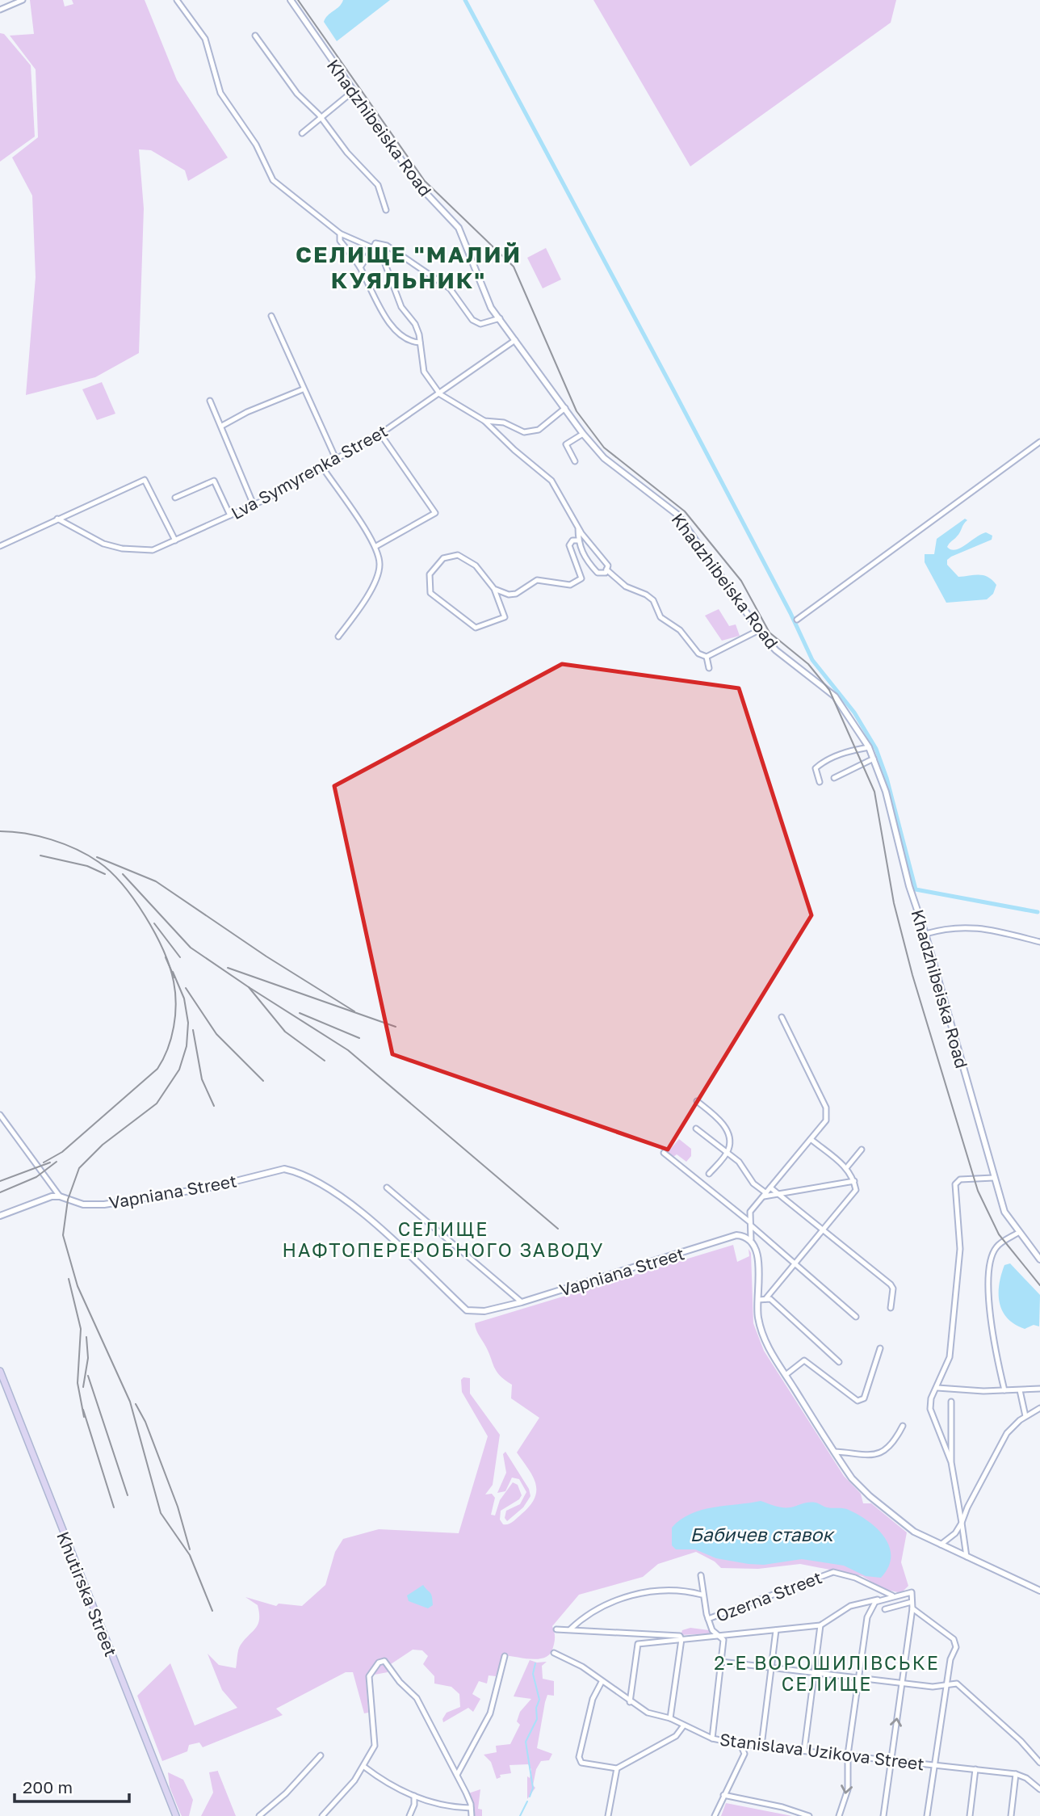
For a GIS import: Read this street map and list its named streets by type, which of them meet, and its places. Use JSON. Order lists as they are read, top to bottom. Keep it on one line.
{"streets":{"main road":["Khutirska Street"],"street":["Khadzhibeiska Road","Lva Symyrenka Street","Vapniana Street","Ozerna Street","Stanislava Uzikova Street"]},"crossings":[["Khadzhibeiska Road","Lva Symyrenka Street"]],"districts":["СЕЛИЩЕ \"МАЛИЙ КУЯЛЬНИК\"","СЕЛИЩЕ НАФТОПЕРЕРОБНОГО ЗАВОДУ","2-Е ВОРОШИЛІВСЬКЕ СЕЛИЩЕ"],"water":["Бабичев ставок"],"scale_bar":"200 m"}
